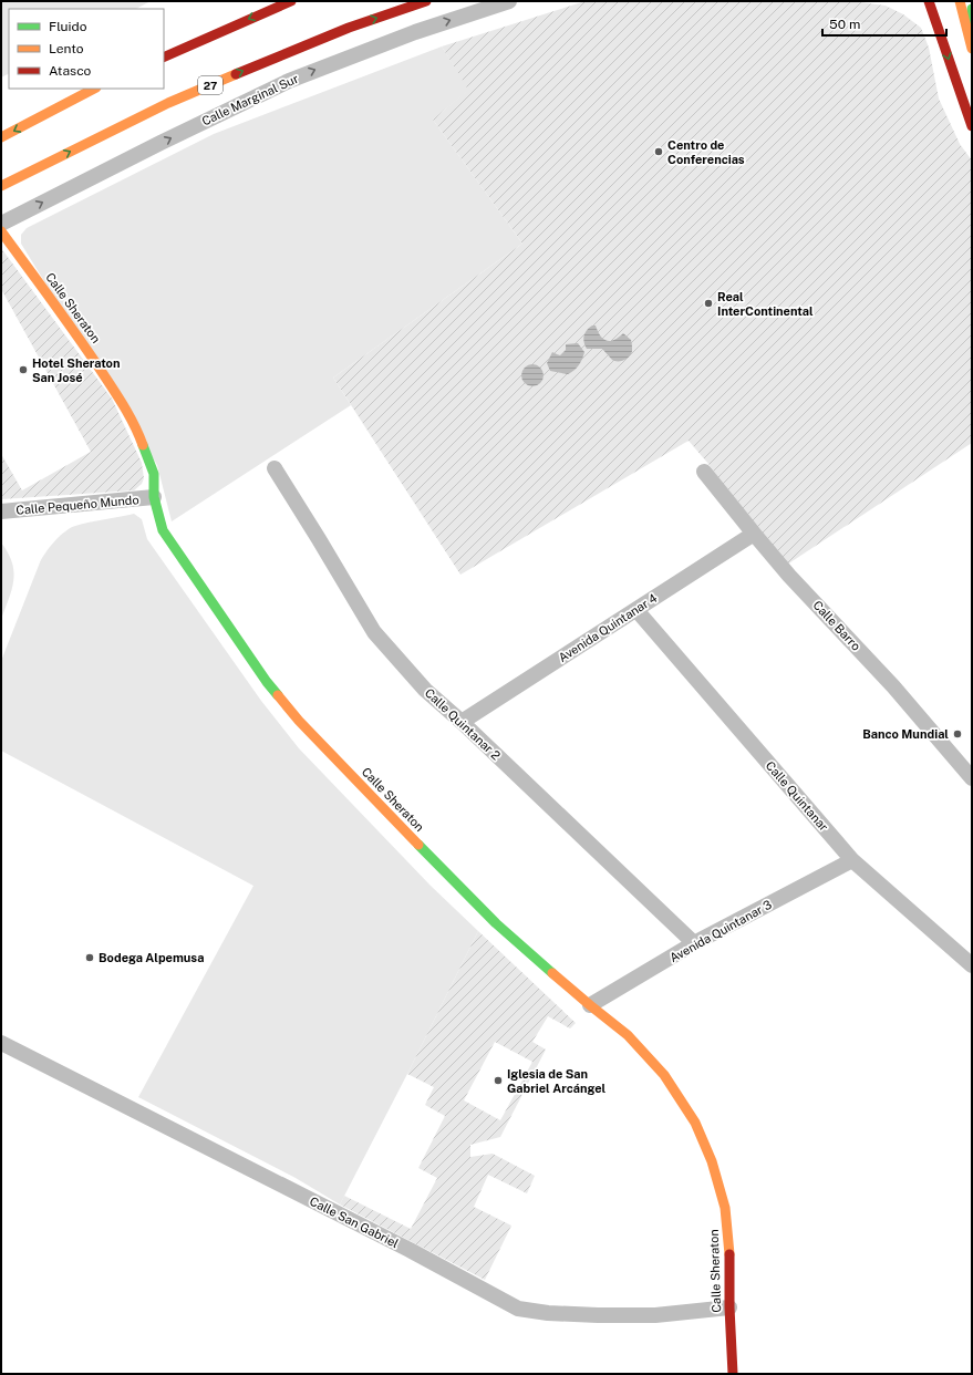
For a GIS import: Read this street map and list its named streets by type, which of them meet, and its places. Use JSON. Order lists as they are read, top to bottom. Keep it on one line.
{"streets":{"main road":["27","Calle Sheraton"],"street":["Calle Marginal Sur","Calle Pequeño Mundo","Calle Barro","Avenida Quintanar 4","Calle Quintanar 2","Calle Quintanar","Avenida Quintanar 3","Calle San Gabriel"]},"crossings":[["Calle Sheraton","Calle Pequeño Mundo"],["Calle Sheraton","Avenida Quintanar 3"],["Calle Sheraton","Calle San Gabriel"],["Calle Barro","Avenida Quintanar 4"],["Avenida Quintanar 4","Calle Quintanar 2"],["Avenida Quintanar 4","Calle Quintanar"],["Calle Quintanar 2","Avenida Quintanar 3"],["Calle Quintanar","Avenida Quintanar 3"]],"one_way":["Calle Marginal Sur"],"places":["Centro de Conferencias","Real InterContinental","Hotel Sheraton San José","Banco Mundial","Bodega Alpemusa","Iglesia de San Gabriel Arcángel"],"legend":["Fluido","Lento","Atasco"],"scale_bar":"50 m"}
